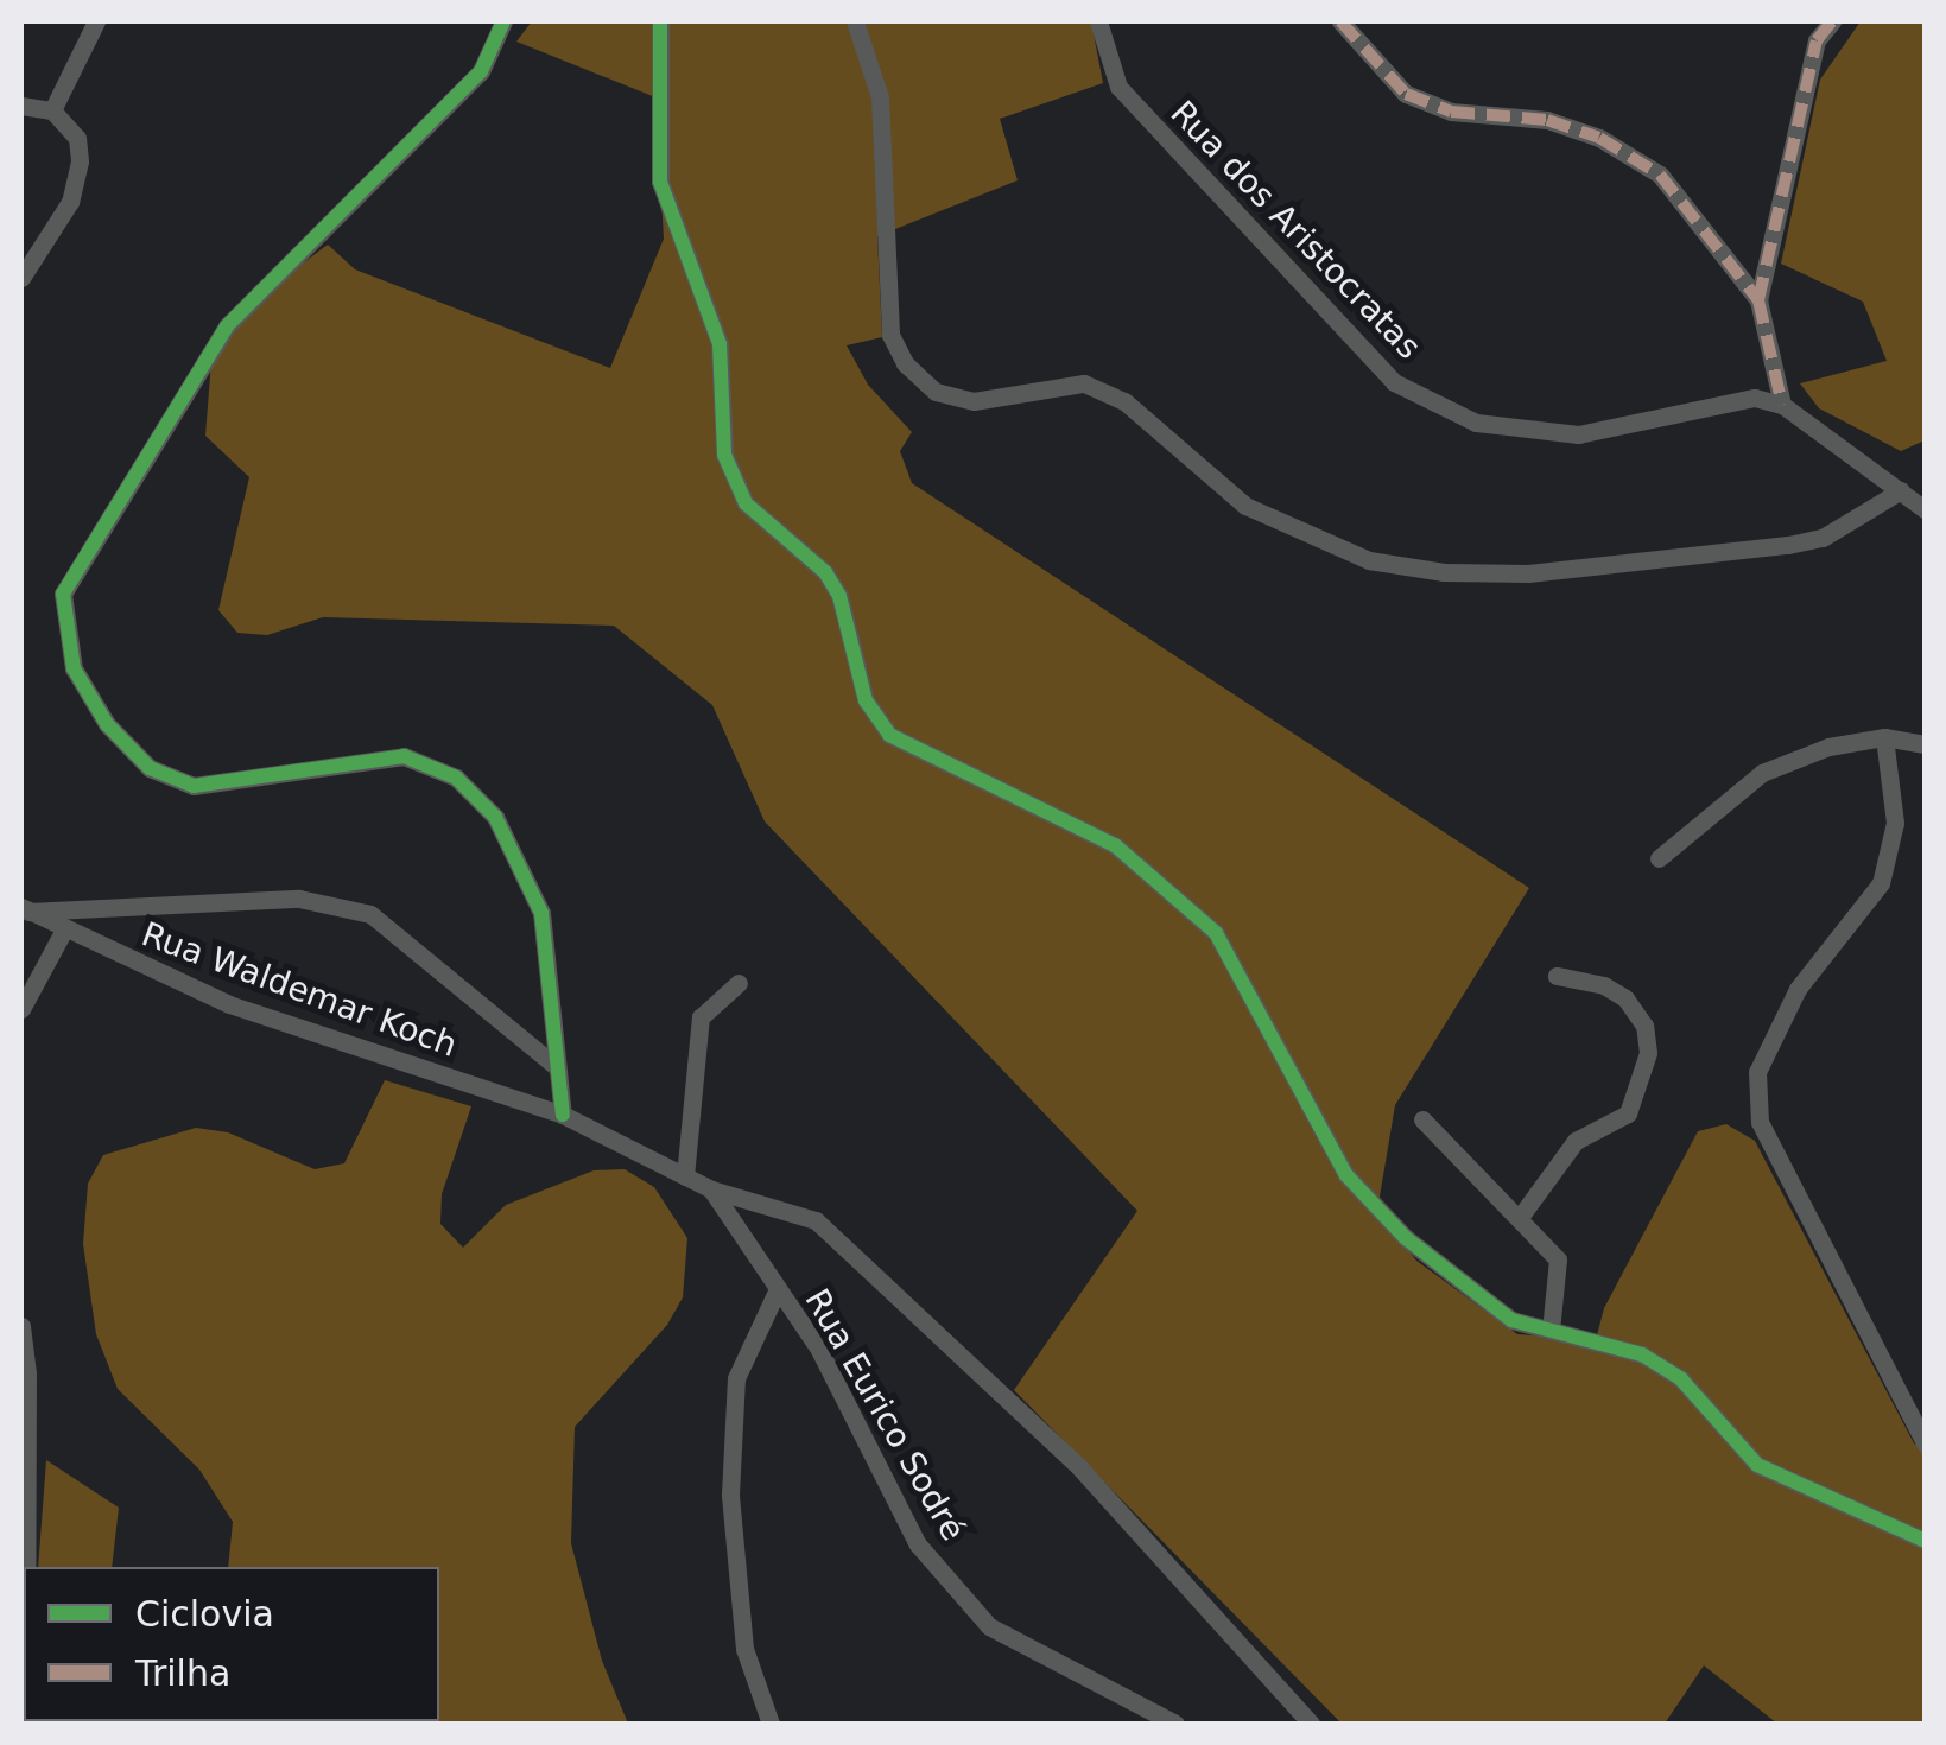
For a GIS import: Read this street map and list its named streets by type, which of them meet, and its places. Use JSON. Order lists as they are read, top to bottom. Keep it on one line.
{"streets":{"street":["Rua dos Aristocratas","Rua Waldemar Koch","Rua Eurico Sodré"]},"crossings":[["Rua Waldemar Koch","Rua Eurico Sodré"]],"legend":["Ciclovia","Trilha"]}
